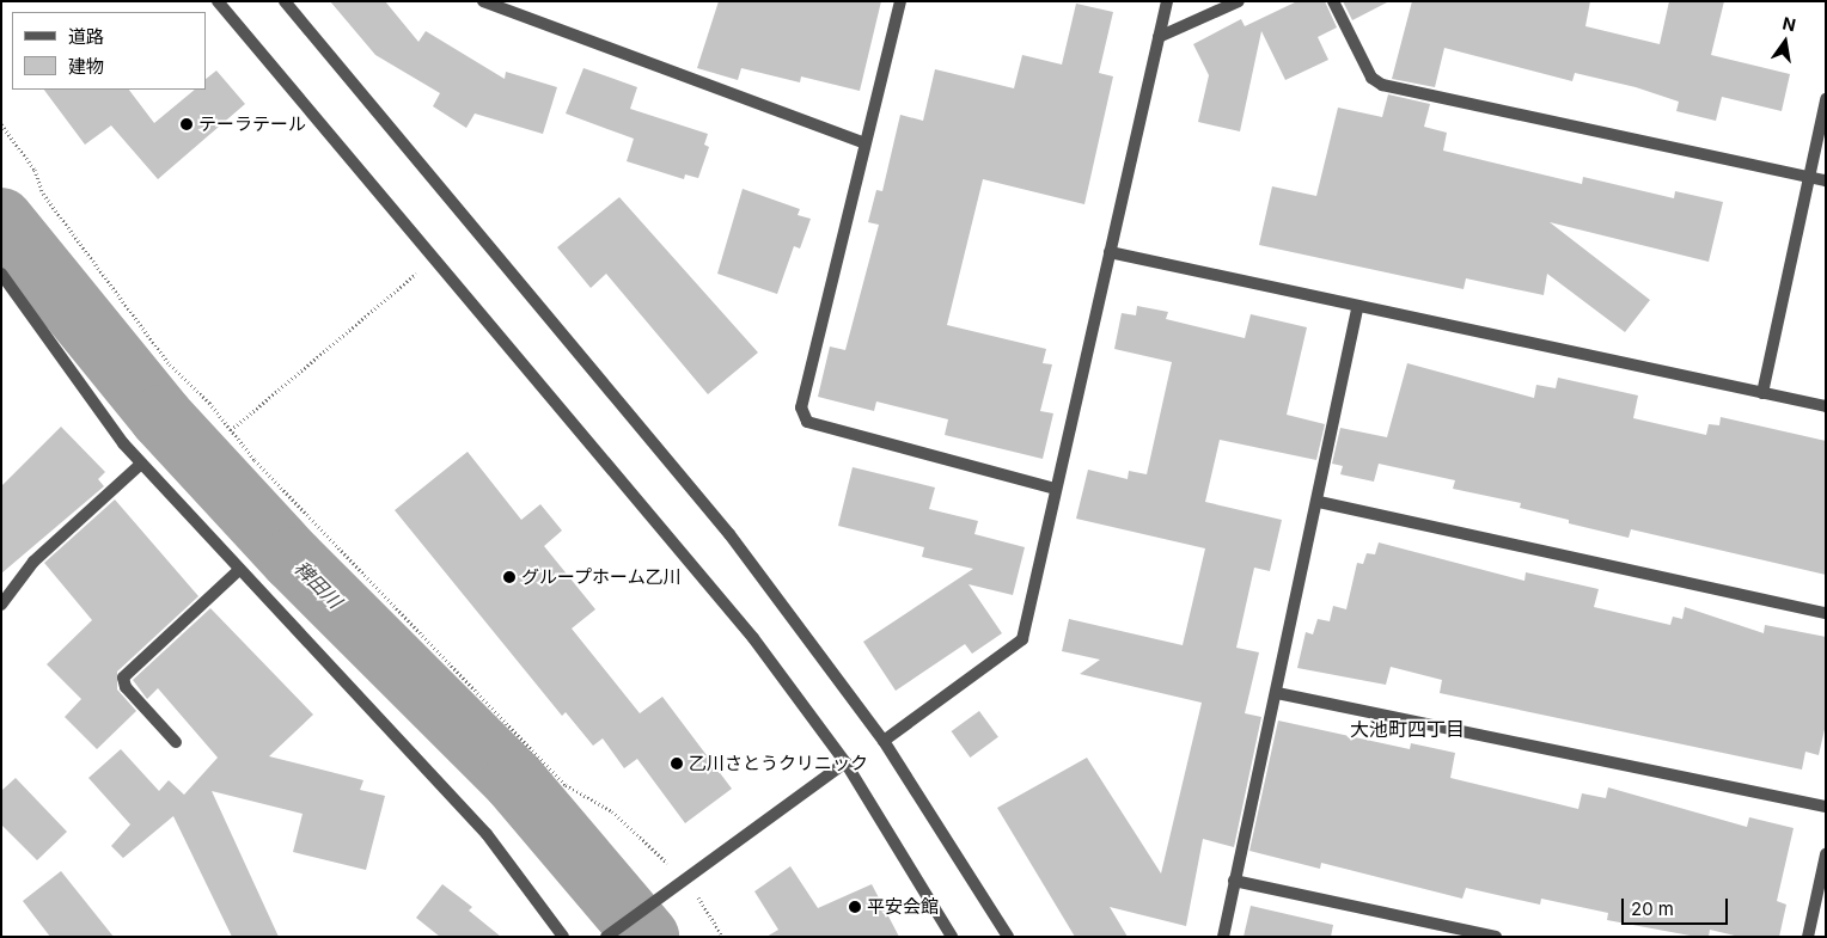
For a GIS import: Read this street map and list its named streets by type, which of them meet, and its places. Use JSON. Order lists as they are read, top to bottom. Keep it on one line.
{"districts":["大池町四丁目"],"water":["稗田川"],"places":["テーラテール","グループホーム乙川","乙川さとうクリニック","平安会館"],"legend":["道路","建物"],"scale_bar":"20 m","north":"top"}
